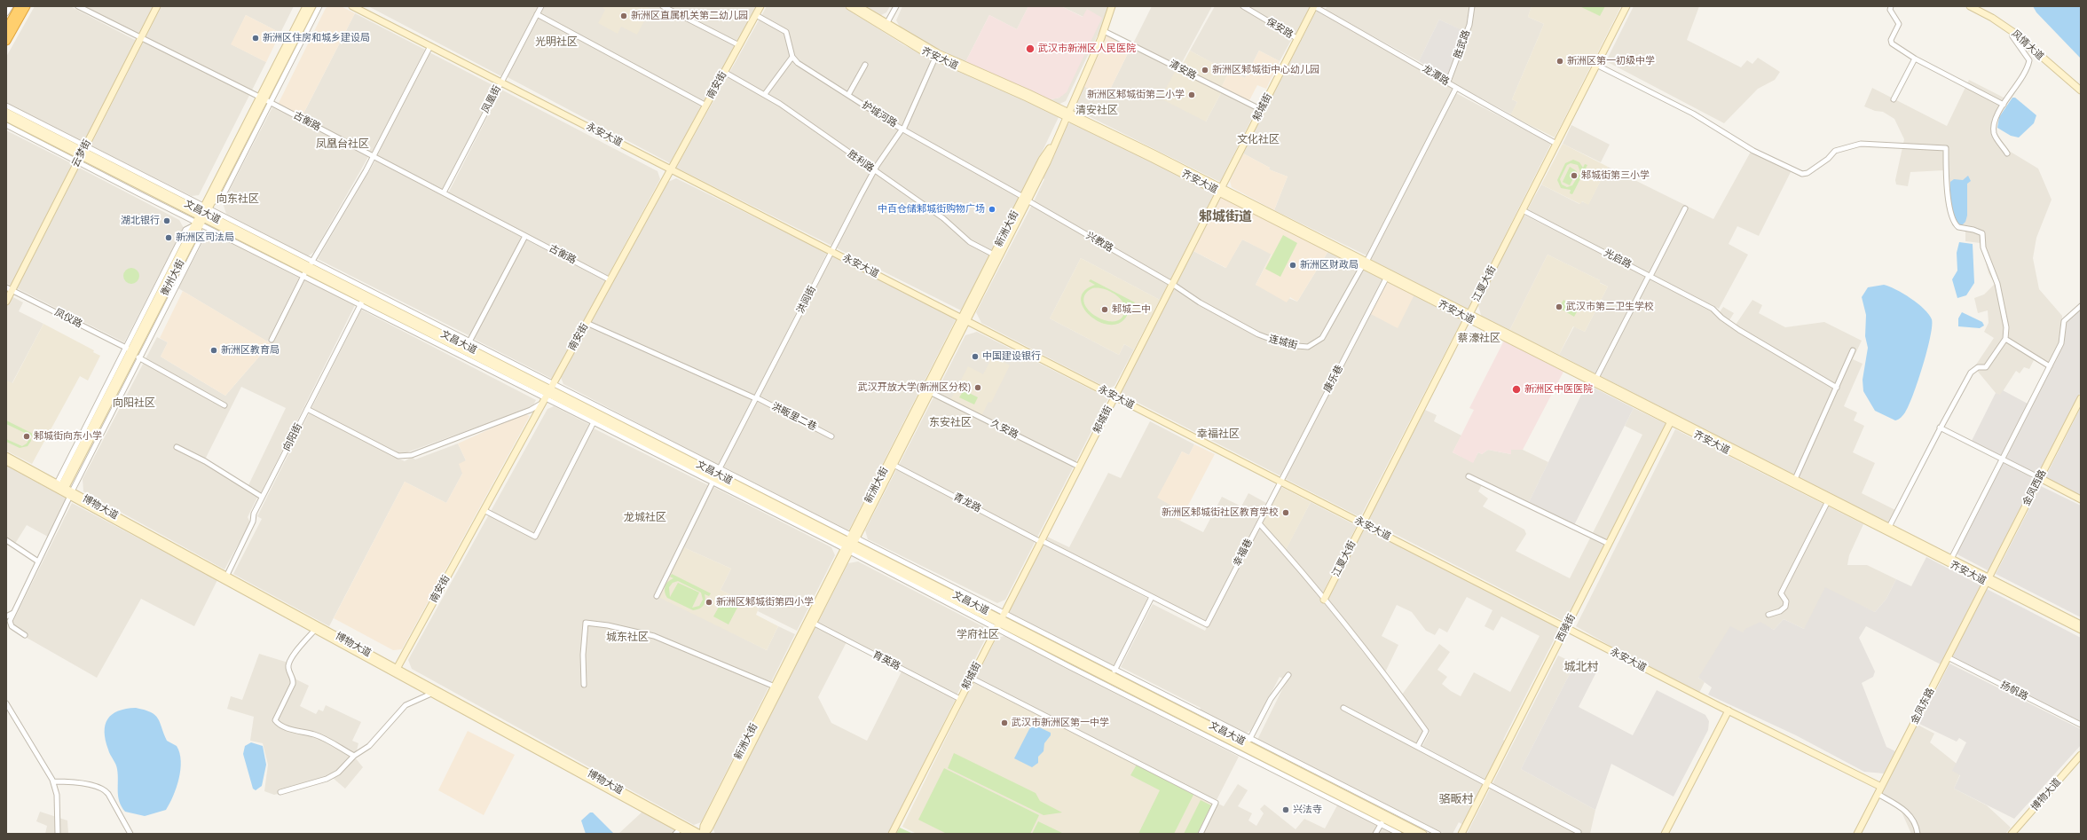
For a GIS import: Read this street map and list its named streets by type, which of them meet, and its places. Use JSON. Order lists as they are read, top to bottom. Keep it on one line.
{"streets":{"main road":["风情大道","齐安大道","南安街","邾城街","永安大道","云梦街","文昌大道","新洲大街","衡州大街","江夏大街","金凤西路","博物大道","西陵街","金凤东路"],"street":["保安路","胜武路","清安路","龙潭路","凤凰街","护城河路","古衡路","胜利路","兴教路","光启路","洪闾街","凤仪路","连城街","康乐巷","洪畈里二巷","久安路","向阳街","青龙路","幸福巷","育英路","扬帆路"]},"crossings":[["保安路","邾城街"],["胜武路","龙潭路"],["齐安大道","邾城街"],["齐安大道","新洲大街"],["齐安大道","江夏大街"],["齐安大道","洪闾街"],["齐安大道","连城街"],["齐安大道","康乐巷"],["齐安大道","金凤西路"],["齐安大道","西陵街"],["齐安大道","金凤东路"],["清安路","邾城街"],["清安路","新洲大街"],["龙潭路","邾城街"],["龙潭路","江夏大街"],["龙潭路","连城街"],["南安街","古衡路"],["南安街","永安大道"],["南安街","胜利路"],["南安街","文昌大道"],["南安街","洪畈里二巷"],["南安街","博物大道"],["凤凰街","古衡路"],["凤凰街","永安大道"],["邾城街","永安大道"],["邾城街","文昌大道"],["邾城街","兴教路"],["邾城街","连城街"],["邾城街","久安路"],["邾城街","青龙路"],["邾城街","育英路"],["护城河路","新洲大街"],["护城河路","兴教路"],["护城河路","洪闾街"],["古衡路","云梦街"],["古衡路","衡州大街"],["永安大道","新洲大街"],["永安大道","江夏大街"],["永安大道","洪闾街"],["永安大道","康乐巷"],["永安大道","幸福巷"],["永安大道","西陵街"],["永安大道","金凤东路"],["云梦街","文昌大道"],["云梦街","凤仪路"],["胜利路","新洲大街"],["胜利路","洪闾街"],["文昌大道","新洲大街"],["文昌大道","衡州大街"],["文昌大道","洪闾街"],["文昌大道","向阳街"],["新洲大街","兴教路"],["新洲大街","久安路"],["新洲大街","青龙路"],["新洲大街","育英路"],["兴教路","连城街"],["光启路","江夏大街"],["衡州大街","凤仪路"],["衡州大街","博物大道"],["洪闾街","洪畈里二巷"],["康乐巷","幸福巷"],["向阳街","博物大道"],["金凤西路","金凤东路"],["青龙路","幸福巷"],["扬帆路","金凤东路"]],"districts":["光明社区","清安社区","文化社区","凤凰台社区","向东社区","邾城街道","蔡濠社区","向阳社区","东安社区","幸福社区","龙城社区","学府社区","城东社区","城北村","骆畈村"],"places":["新洲区直属机关第二幼儿园","新洲区住房和城乡建设局","武汉市新洲区人民医院","新洲区第一初级中学","新洲区邾城街中心幼儿园","新洲区邾城街第二小学","邾城街第三小学","中百仓储邾城街购物广场","湖北银行","新洲区司法局","新洲区财政局","武汉市第二卫生学校","邾城二中","新洲区教育局","中国建设银行","武汉开放大学(新洲区分校)","新洲区中医医院","邾城街向东小学","新洲区邾城街社区教育学校","新洲区邾城街第四小学","武汉市新洲区第一中学","兴法寺"]}
